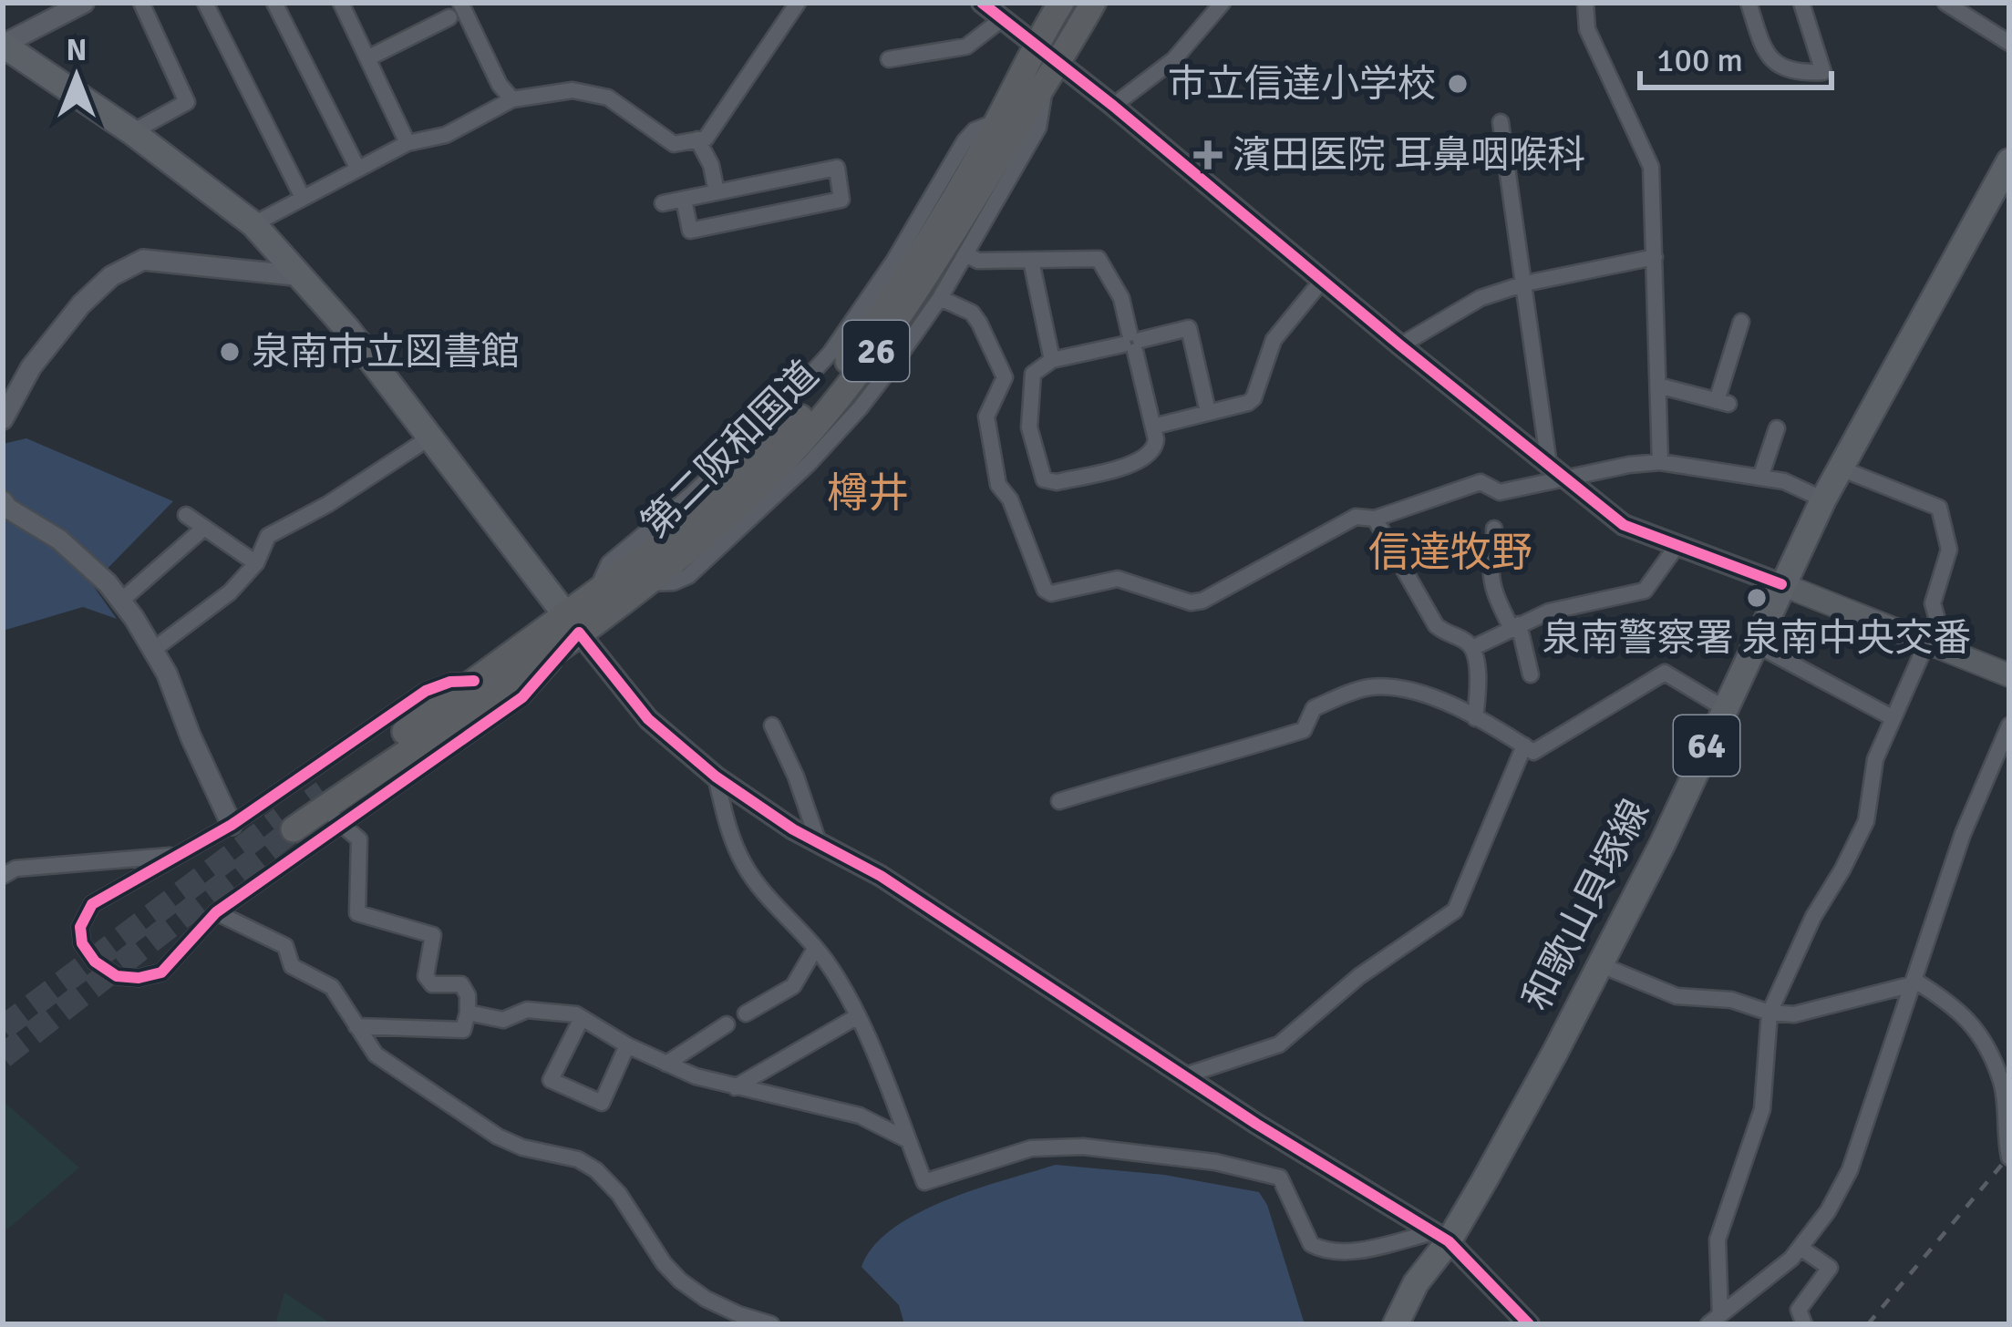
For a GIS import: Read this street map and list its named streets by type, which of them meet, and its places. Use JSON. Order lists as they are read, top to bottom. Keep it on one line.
{"streets":{"highway":["26","第二阪和国道"],"main road":["64","和歌山貝塚線"]},"districts":["樽井","信達牧野"],"places":{"other":["市立信達小学校","泉南市立図書館","泉南警察署 泉南中央交番"],"health":["濱田医院 耳鼻咽喉科"]},"scale_bar":"100 m","north":"top"}
